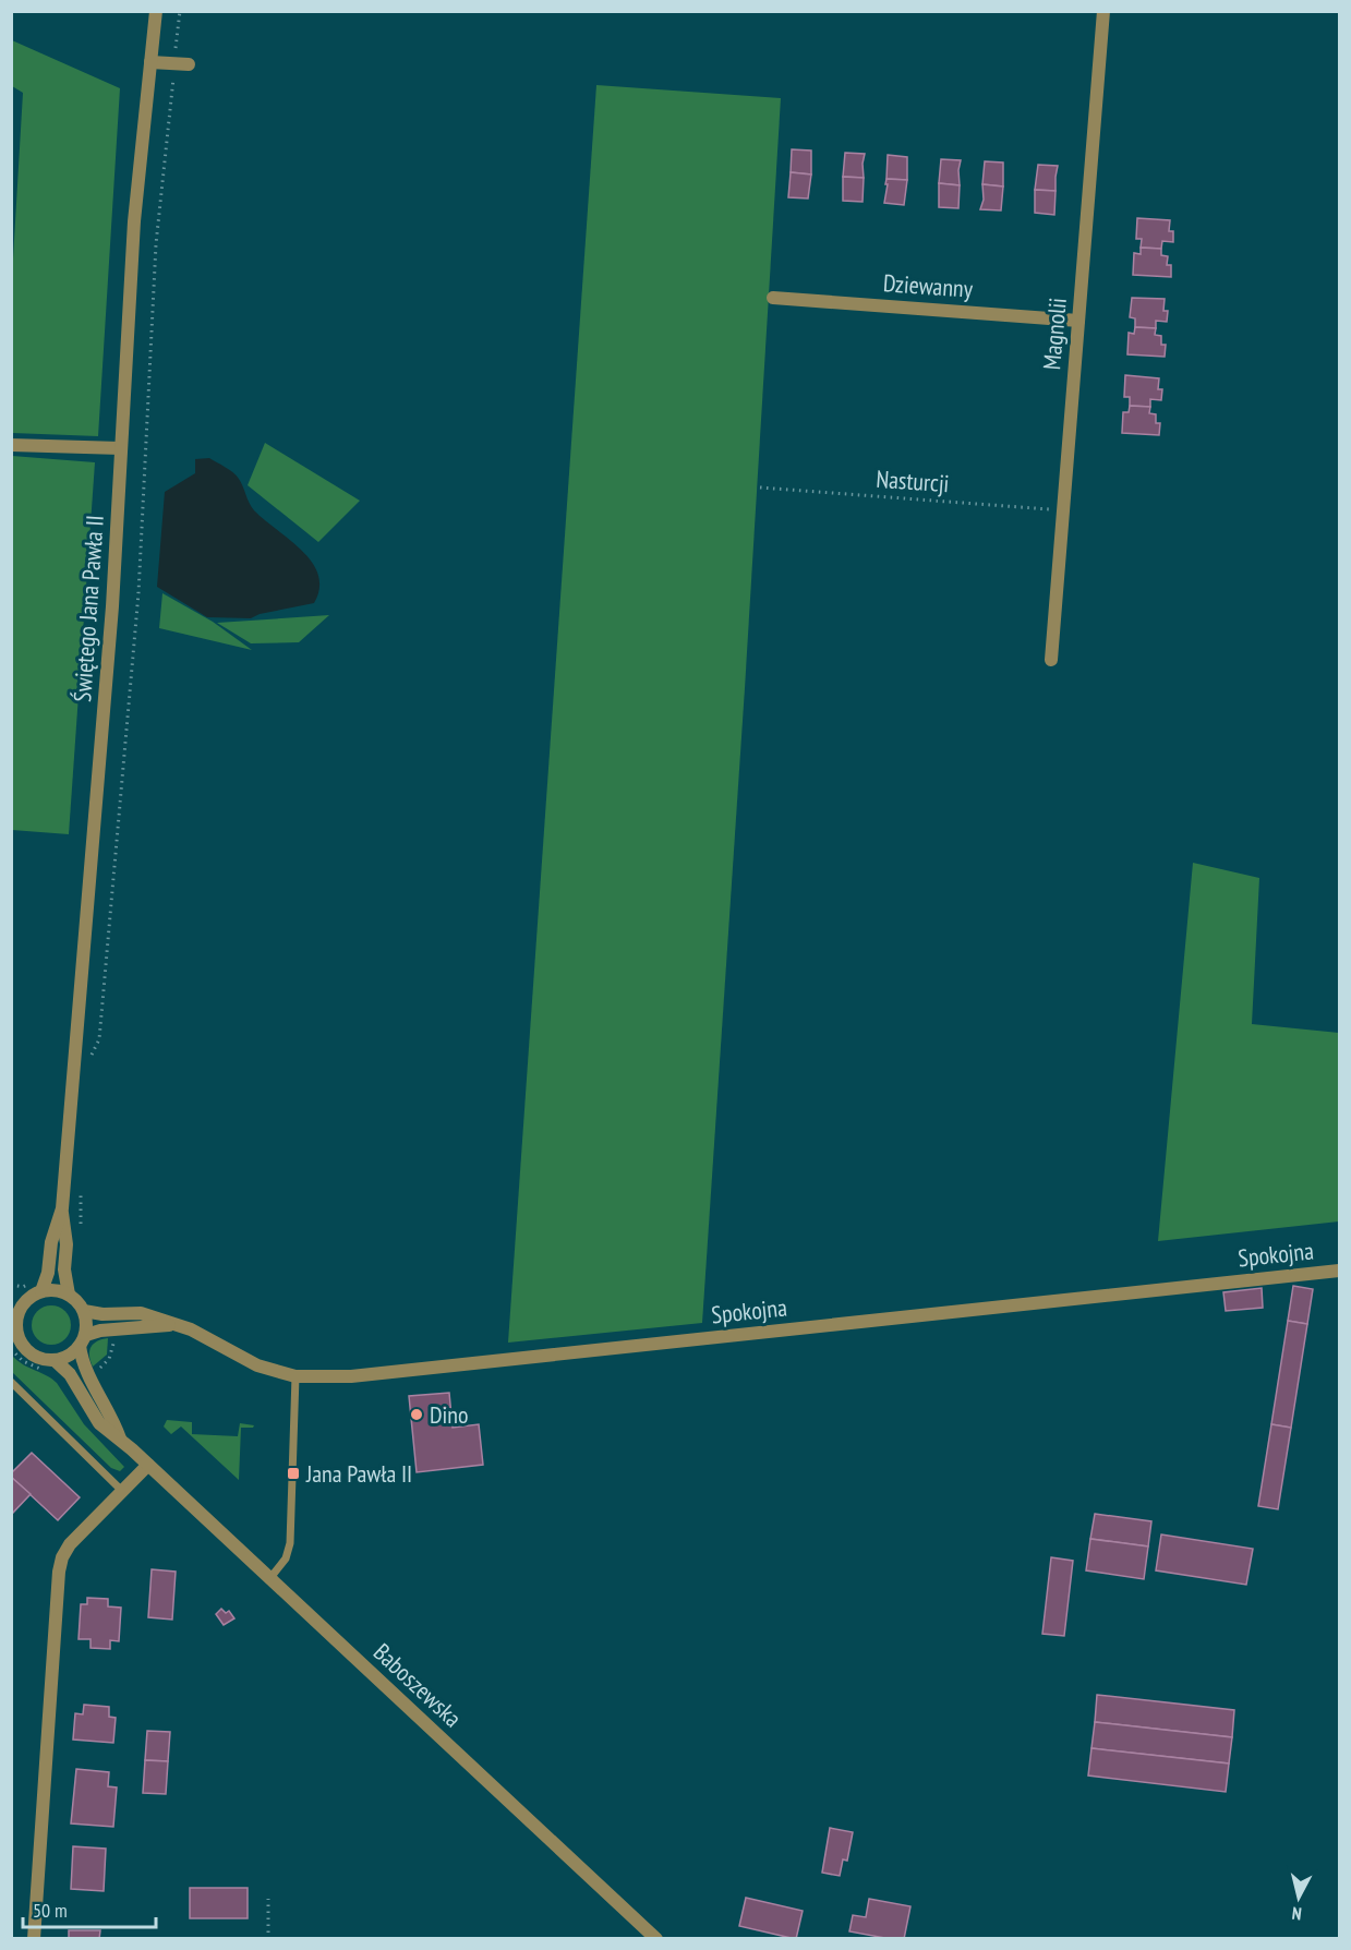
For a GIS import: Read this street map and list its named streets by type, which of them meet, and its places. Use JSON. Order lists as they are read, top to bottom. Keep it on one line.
{"streets":{"street":["Dziewanny","Magnolii","Świętego Jana Pawła II","Spokojna","Baboszewska"],"path":["Nasturcji"]},"crossings":[["Dziewanny","Magnolii"],["Magnolii","Nasturcji"],["Świętego Jana Pawła II","Spokojna"],["Świętego Jana Pawła II","Baboszewska"],["Spokojna","Baboszewska"]],"places":{"other":["Dino"],"transit":["Jana Pawła II"]},"scale_bar":"50 m","north":"bottom"}
